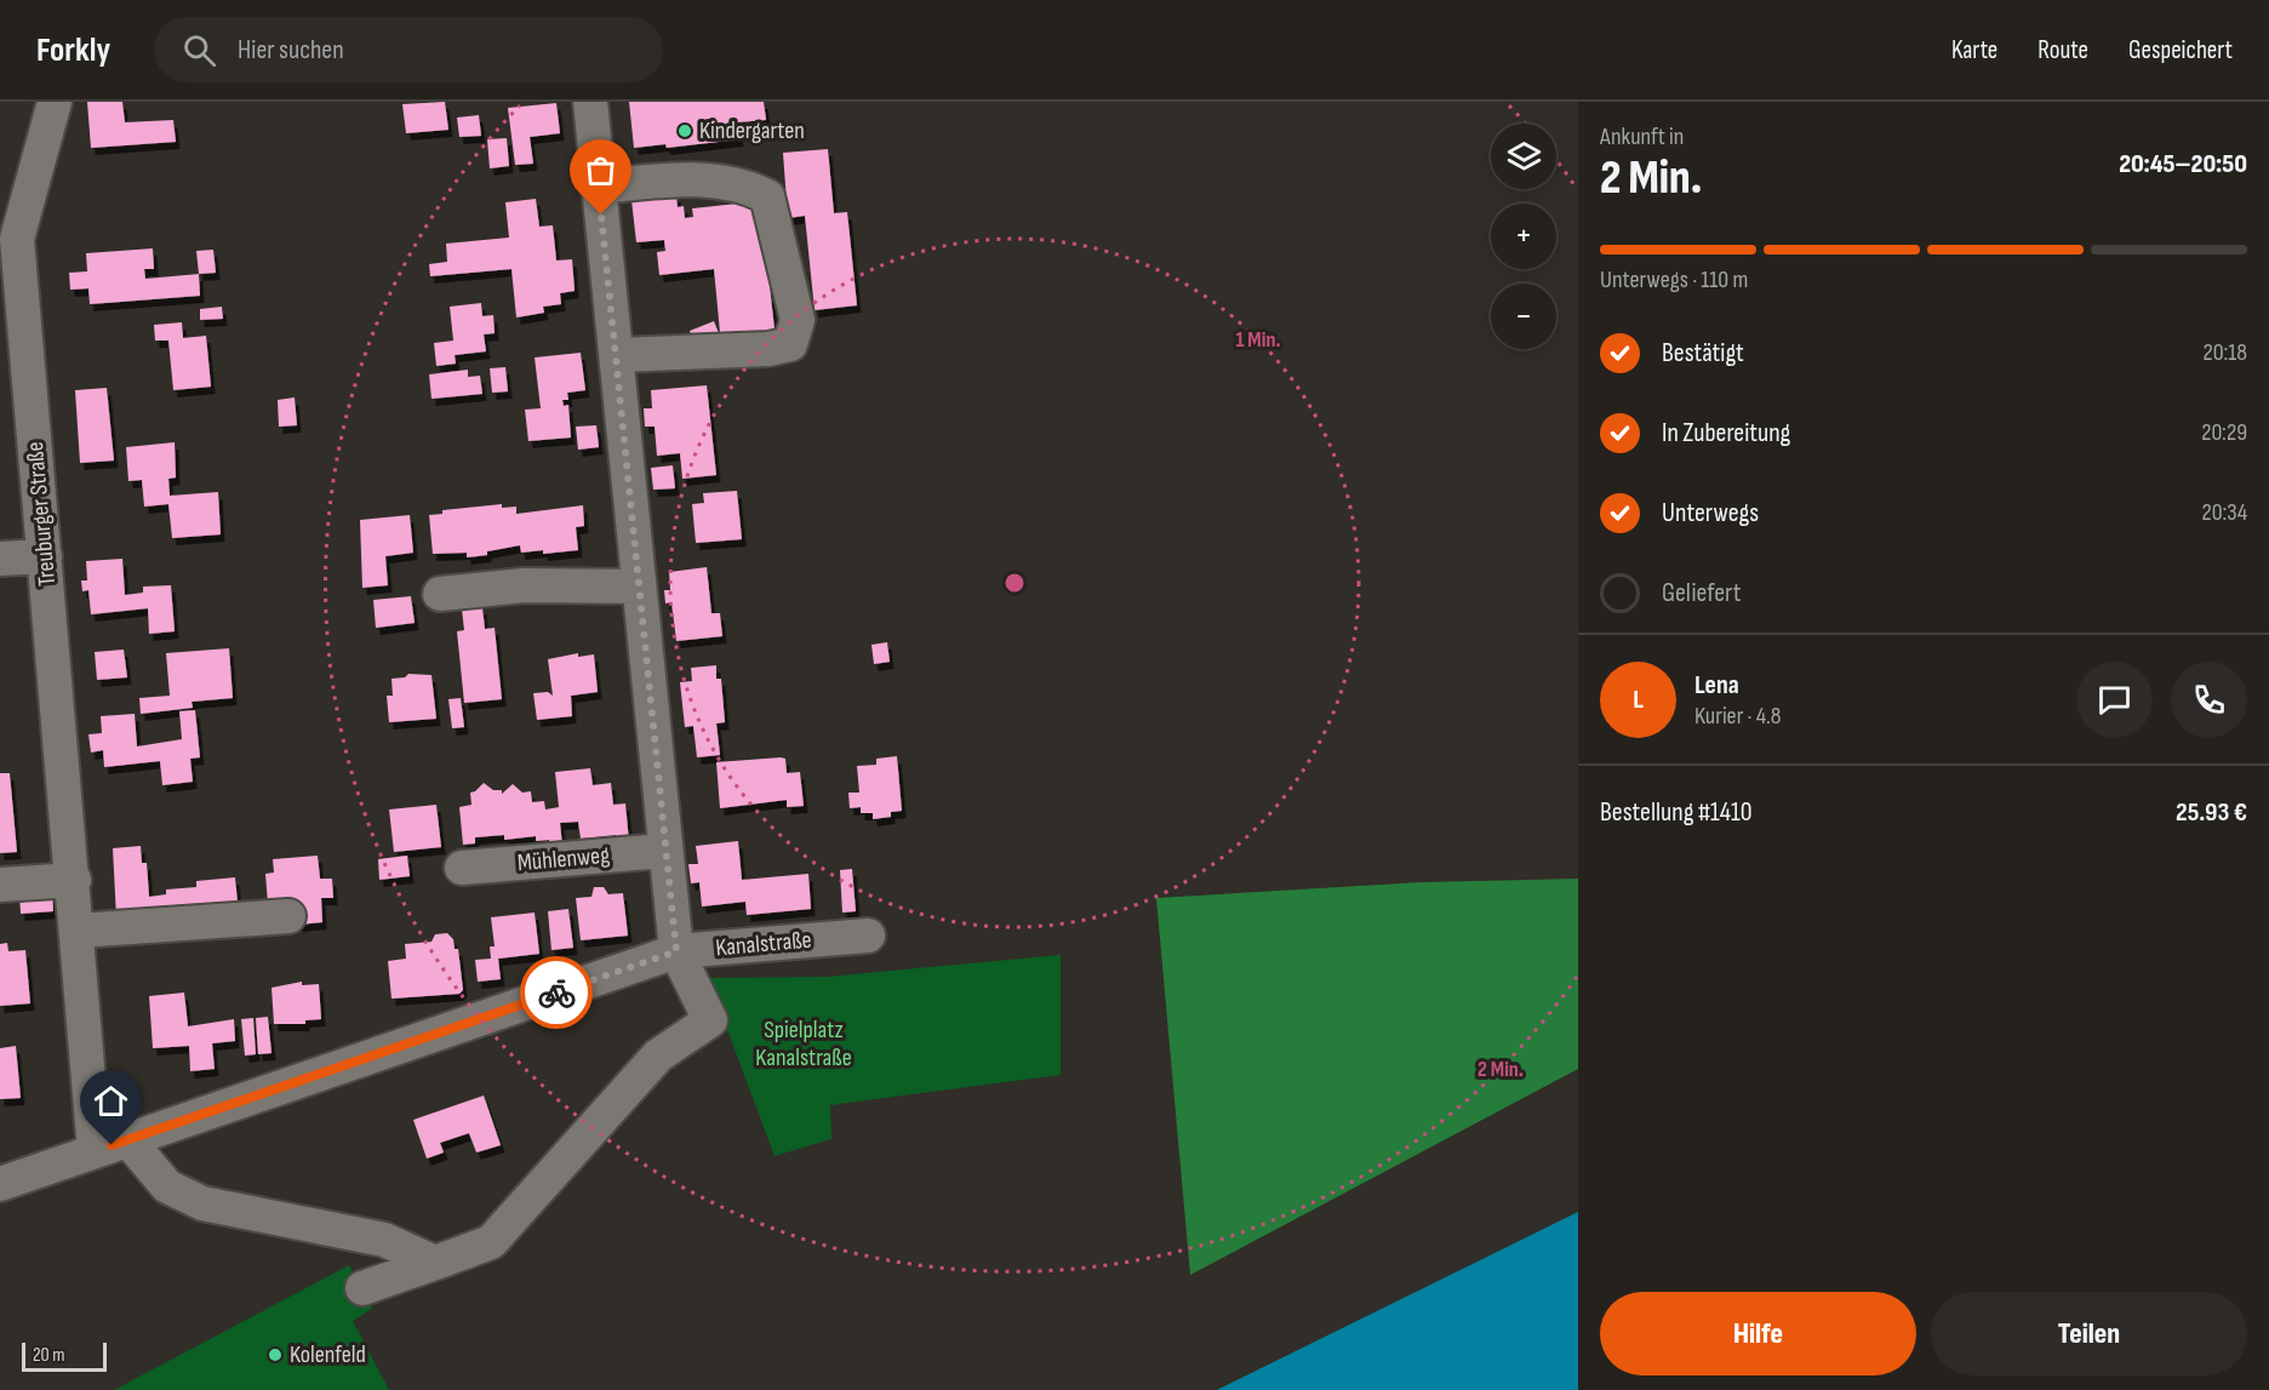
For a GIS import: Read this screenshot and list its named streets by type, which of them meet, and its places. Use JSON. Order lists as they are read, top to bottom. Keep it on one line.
{"streets":{"street":["Treuburger Straße","Mühlenweg","Kanalstraße"]},"crossings":[["Treuburger Straße","Kanalstraße"]],"parks":["Spielplatz Kanalstraße"],"places":["Kindergarten","Kolenfeld"],"scale_bar":"20 m","page":{"header":"Forkly","search":"Hier suchen","nav":["Karte","Route","Gespeichert"],"heading":["2 Min.","Ankunft in","20:45–20:50"],"panel":["Lena","Kurier · 4.8","Bestellung #1410","25.93 €"],"map_buttons":["+","−"],"bar":"Unterwegs · 110 m","list":[["Bestätigt","20:18"],["In Zubereitung","20:29"],["Unterwegs","20:34"],"Geliefert"],"round":"L","buttons":["Hilfe","Teilen"],"scale":"20 m"},"rings":["1 Min.","2 Min."]}
